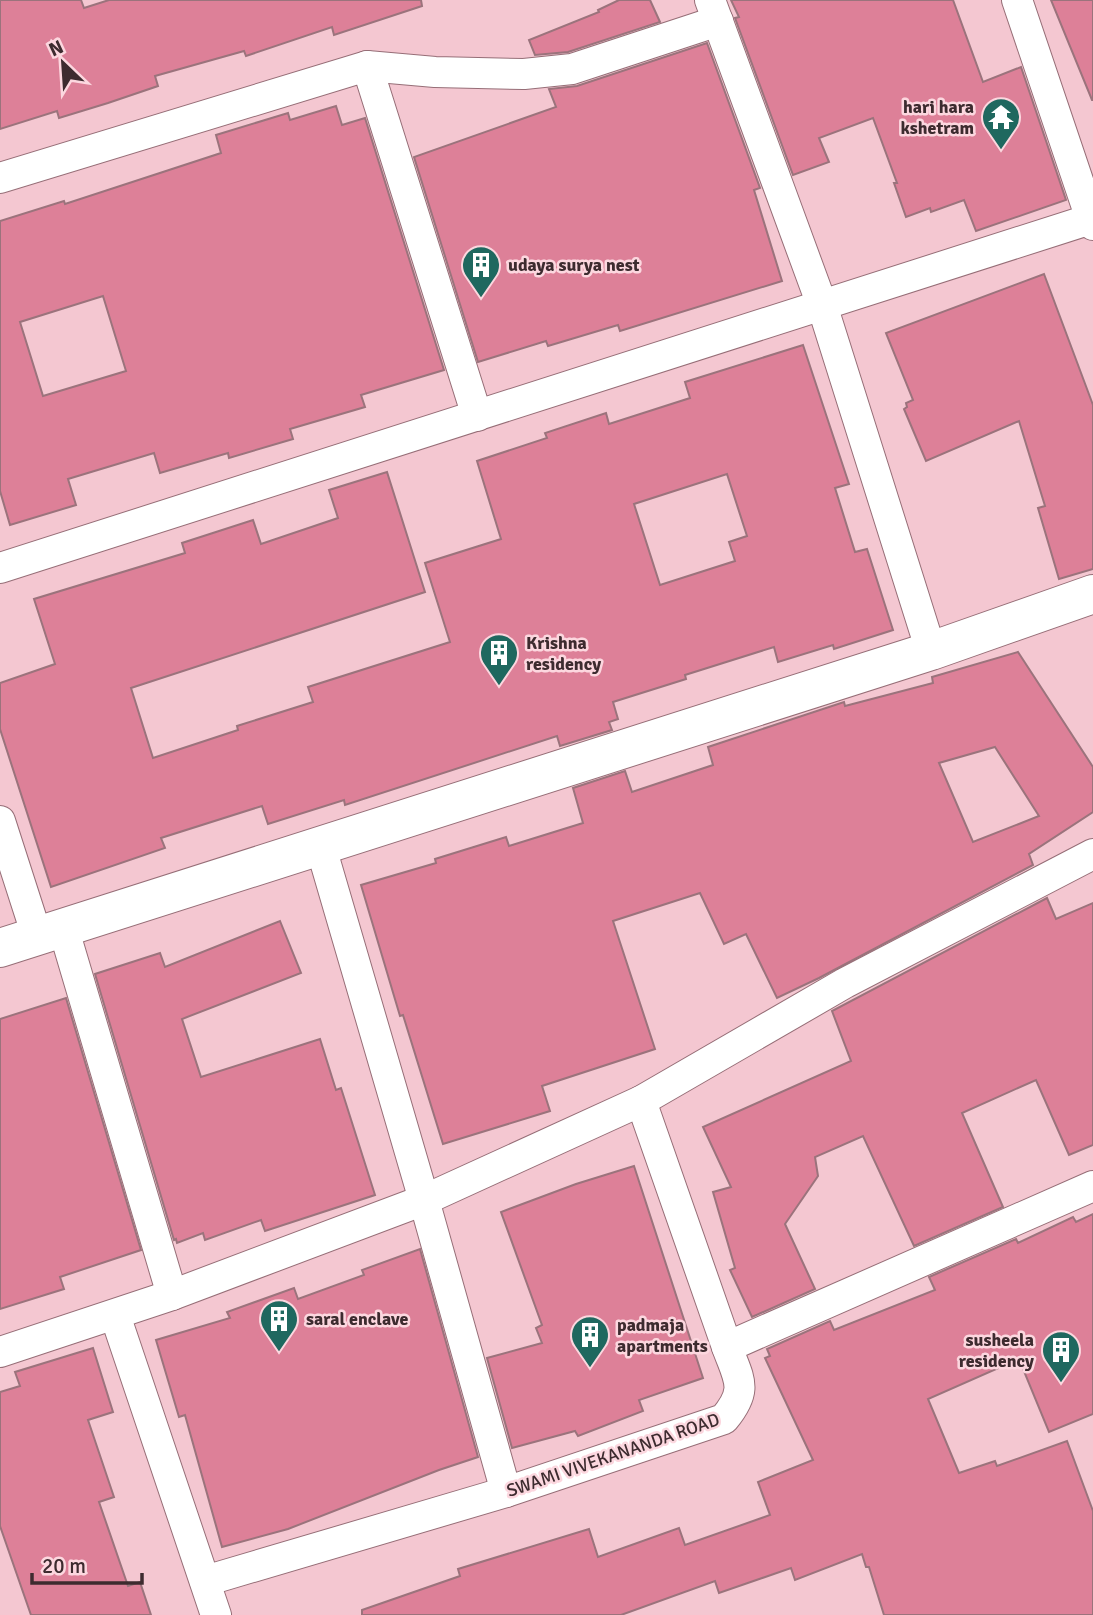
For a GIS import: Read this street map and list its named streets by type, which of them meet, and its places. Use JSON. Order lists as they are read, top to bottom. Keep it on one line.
{"streets":{"street":["SWAMI VIVEKANANDA ROAD"]},"places":{"temple":["hari hara kshetram"],"building":["udaya surya nest","Krishna residency","saral enclave","padmaja apartments","susheela residency"]},"scale_bar":"20 m","north":"top left"}
